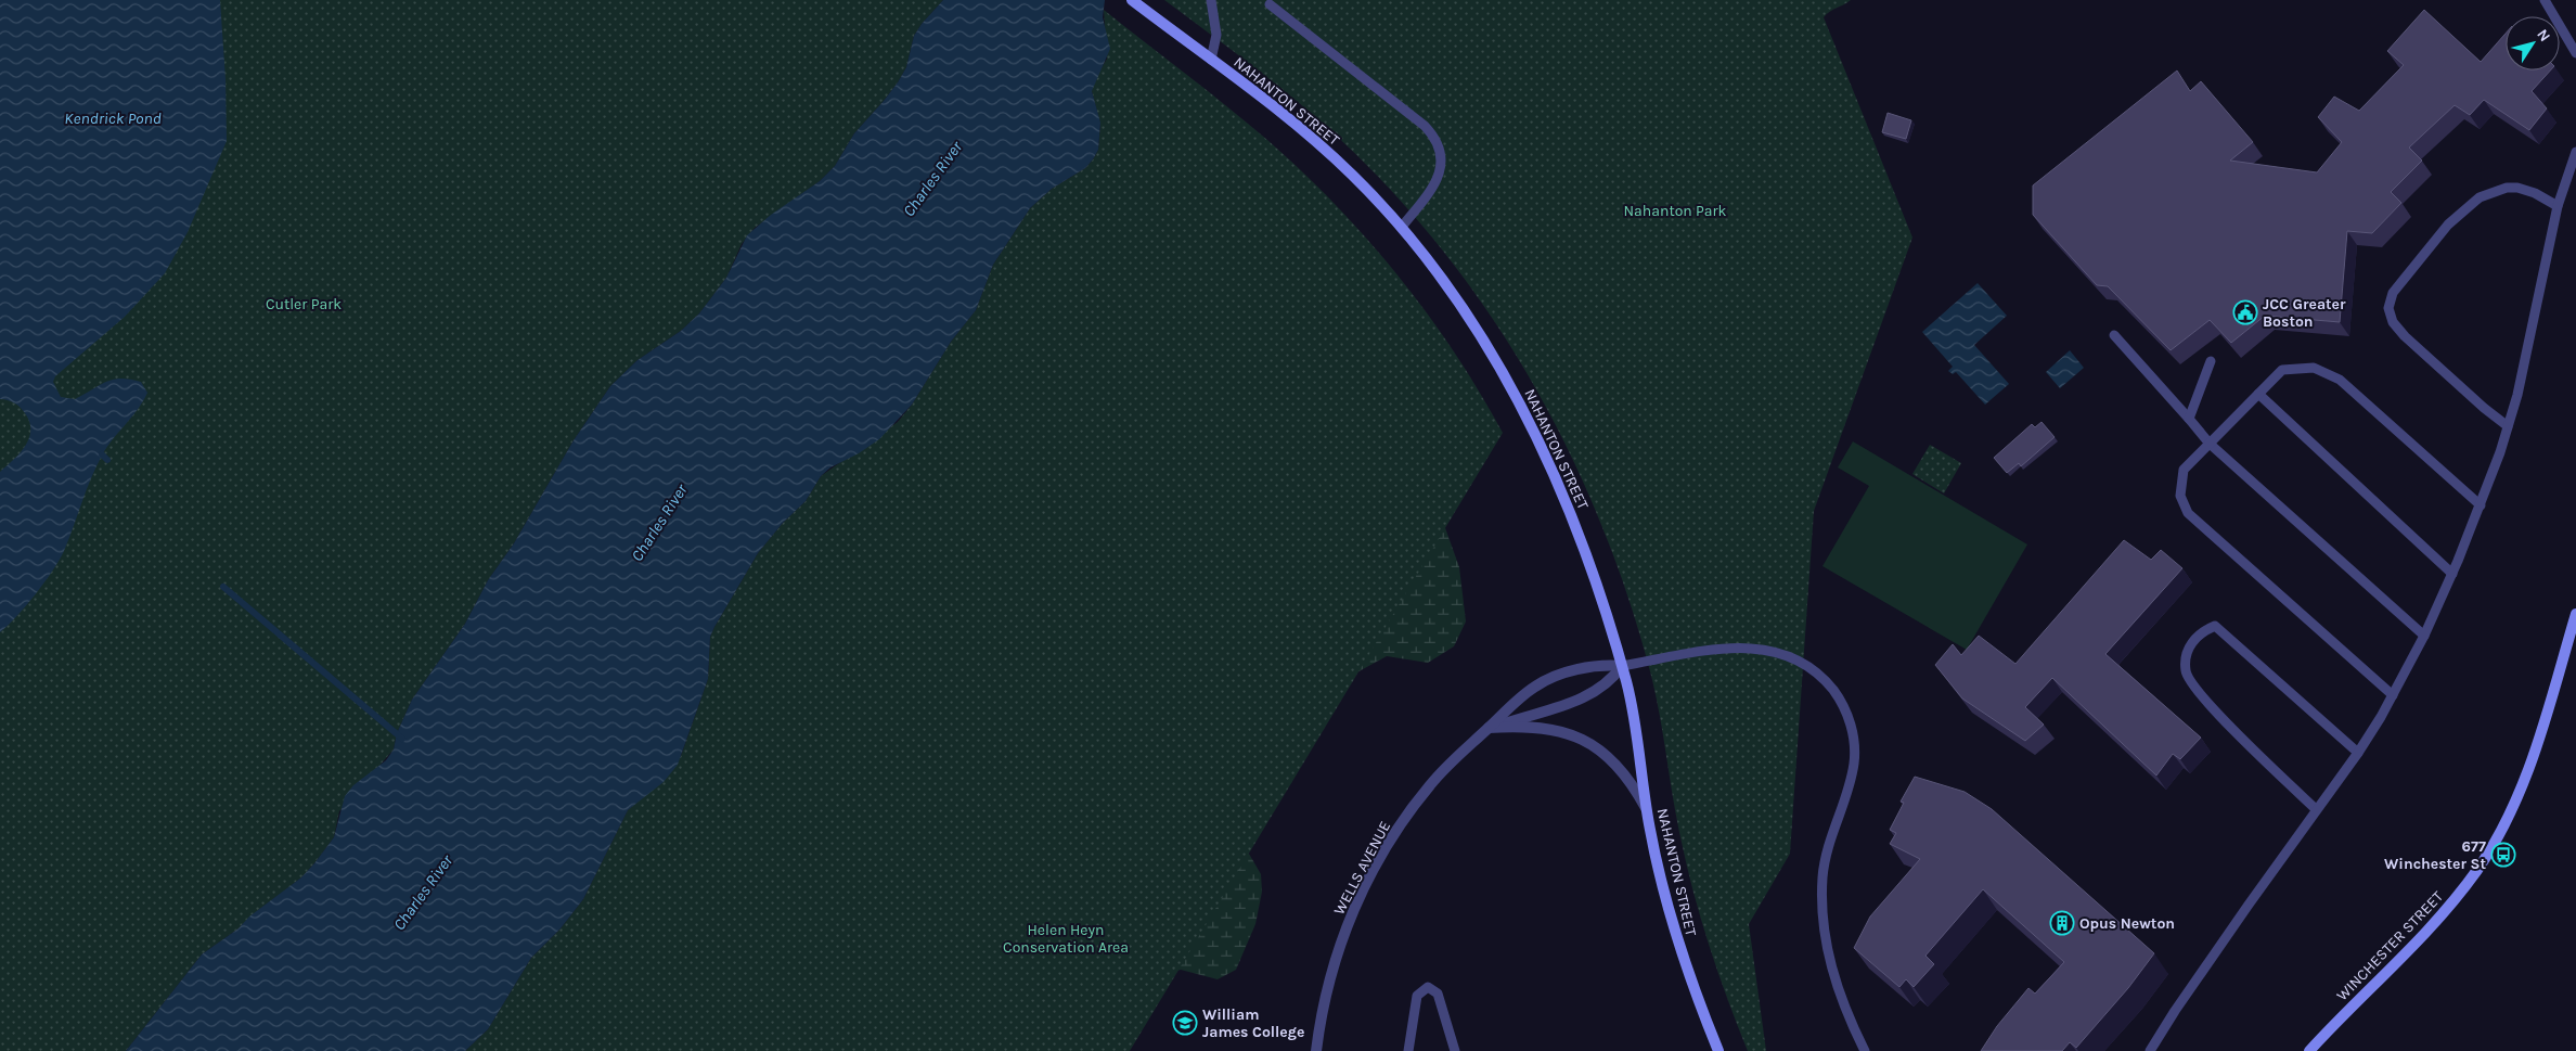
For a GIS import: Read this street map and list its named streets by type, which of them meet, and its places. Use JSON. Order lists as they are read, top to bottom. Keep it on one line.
{"streets":{"main road":["NAHANTON STREET","WINCHESTER STREET"],"street":["WELLS AVENUE"]},"crossings":[["NAHANTON STREET","WELLS AVENUE"]],"water":["Kendrick Pond","Charles River"],"parks":["Nahanton Park","Cutler Park","Helen Heyn Conservation Area"],"places":{"public building":["JCC Greater Boston"],"bus stop":["677 Winchester St"],"building":["Opus Newton"],"school or university":["William James College"]},"north":"top right"}
